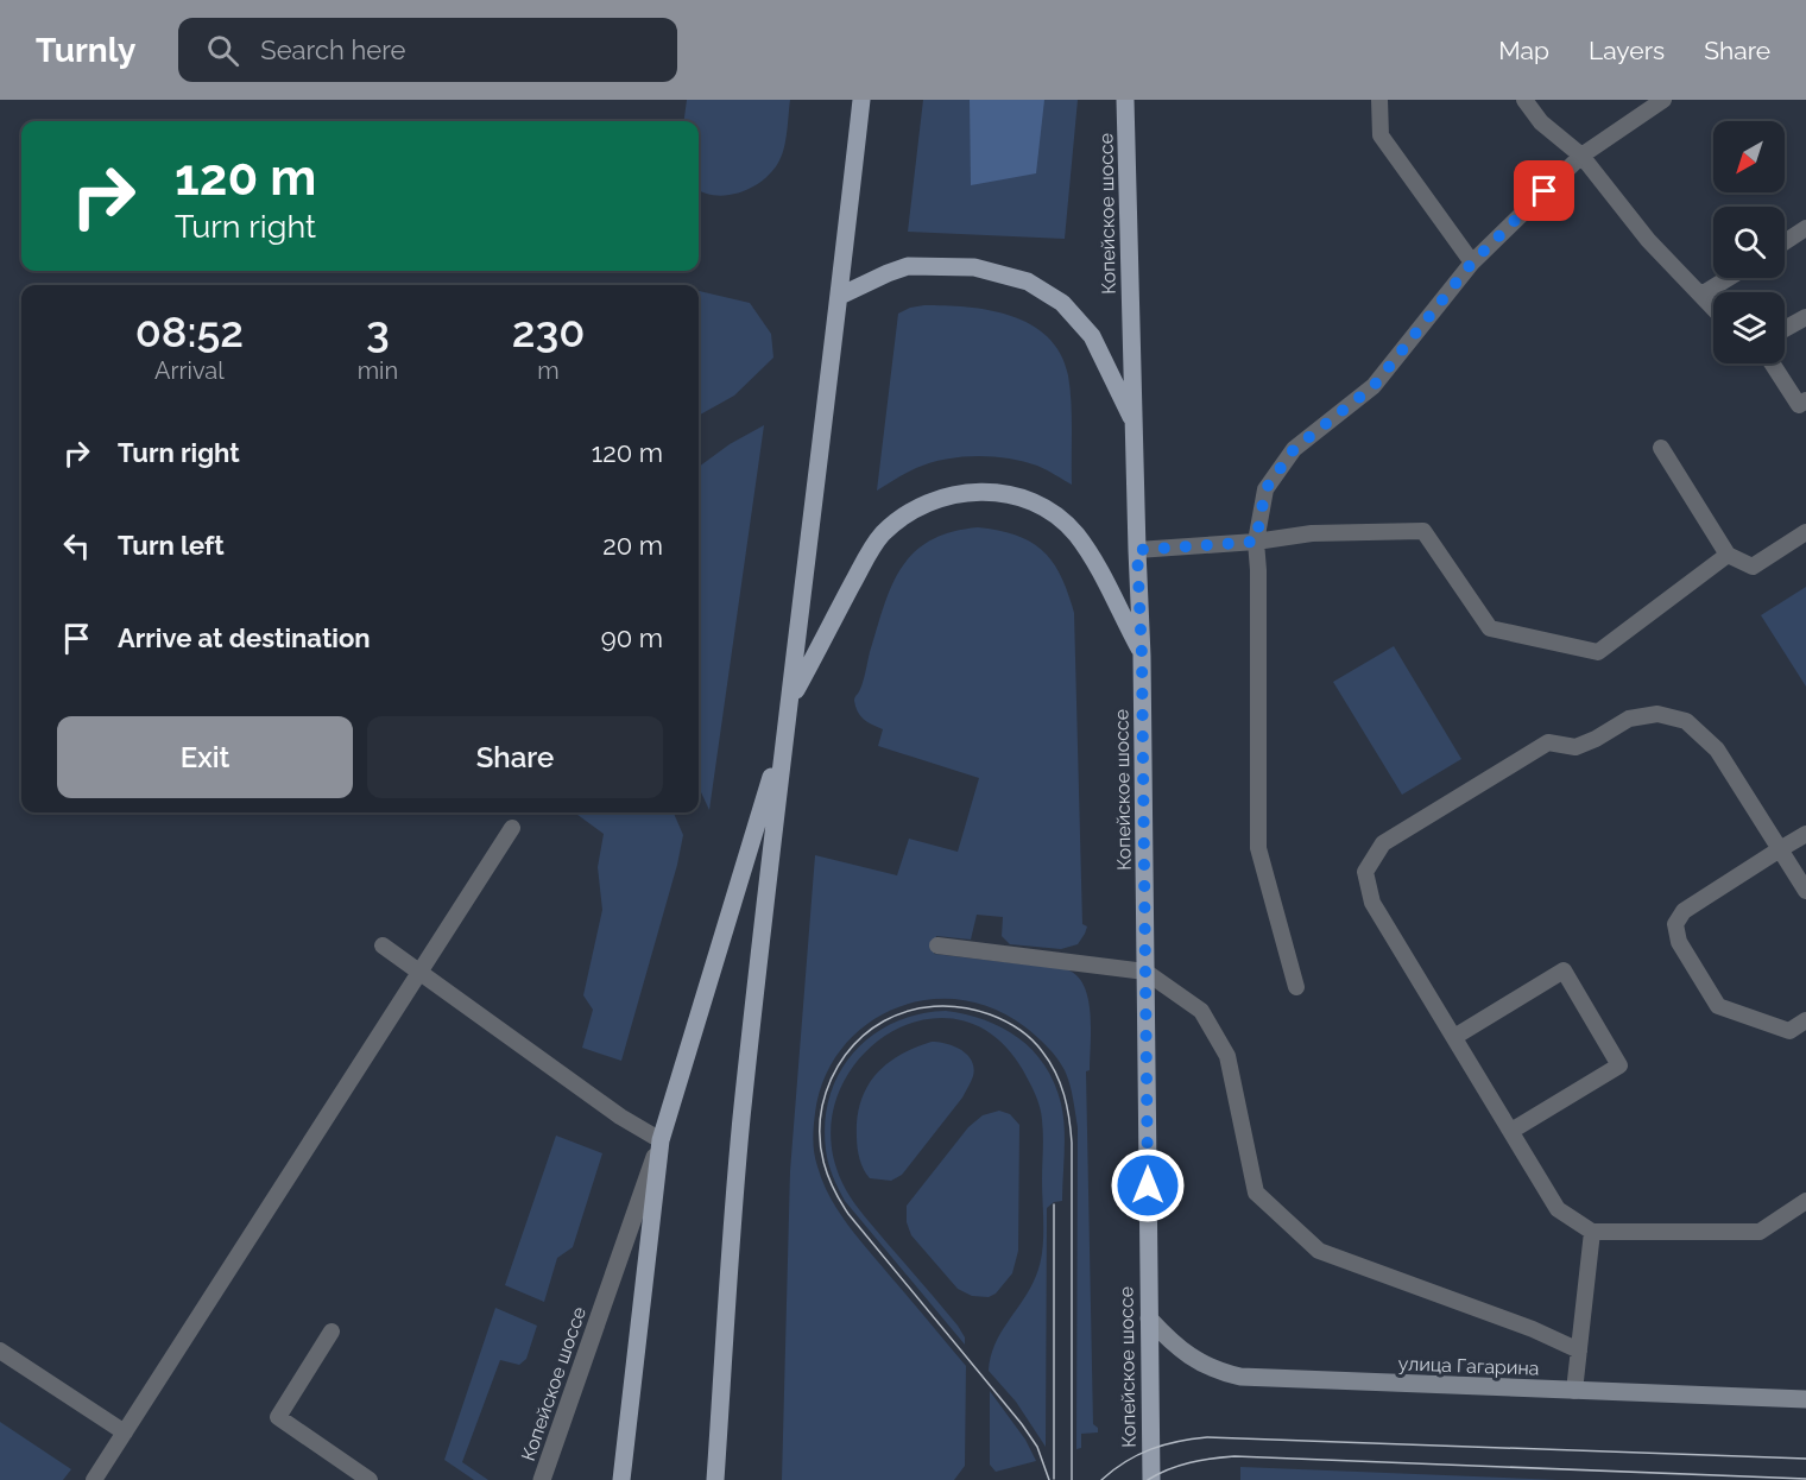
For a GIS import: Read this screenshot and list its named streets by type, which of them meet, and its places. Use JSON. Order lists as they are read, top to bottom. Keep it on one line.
{"streets":{"main road":["Копейское шоссе","улица Гагарина"]},"crossings":[["Копейское шоссе","улица Гагарина"]],"north":"bottom left","page":{"header":"Turnly","search":"Search here","nav":["Map","Layers","Share"],"turn":["120 m","Turn right"],"eta":["08:52","Arrival","3","min","230","m"],"list":[{"name":"Turn right","value":"120 m"},{"name":"Turn left","value":"20 m"},{"name":"Arrive at destination","value":"90 m"}],"buttons":["Exit","Share"]}}
